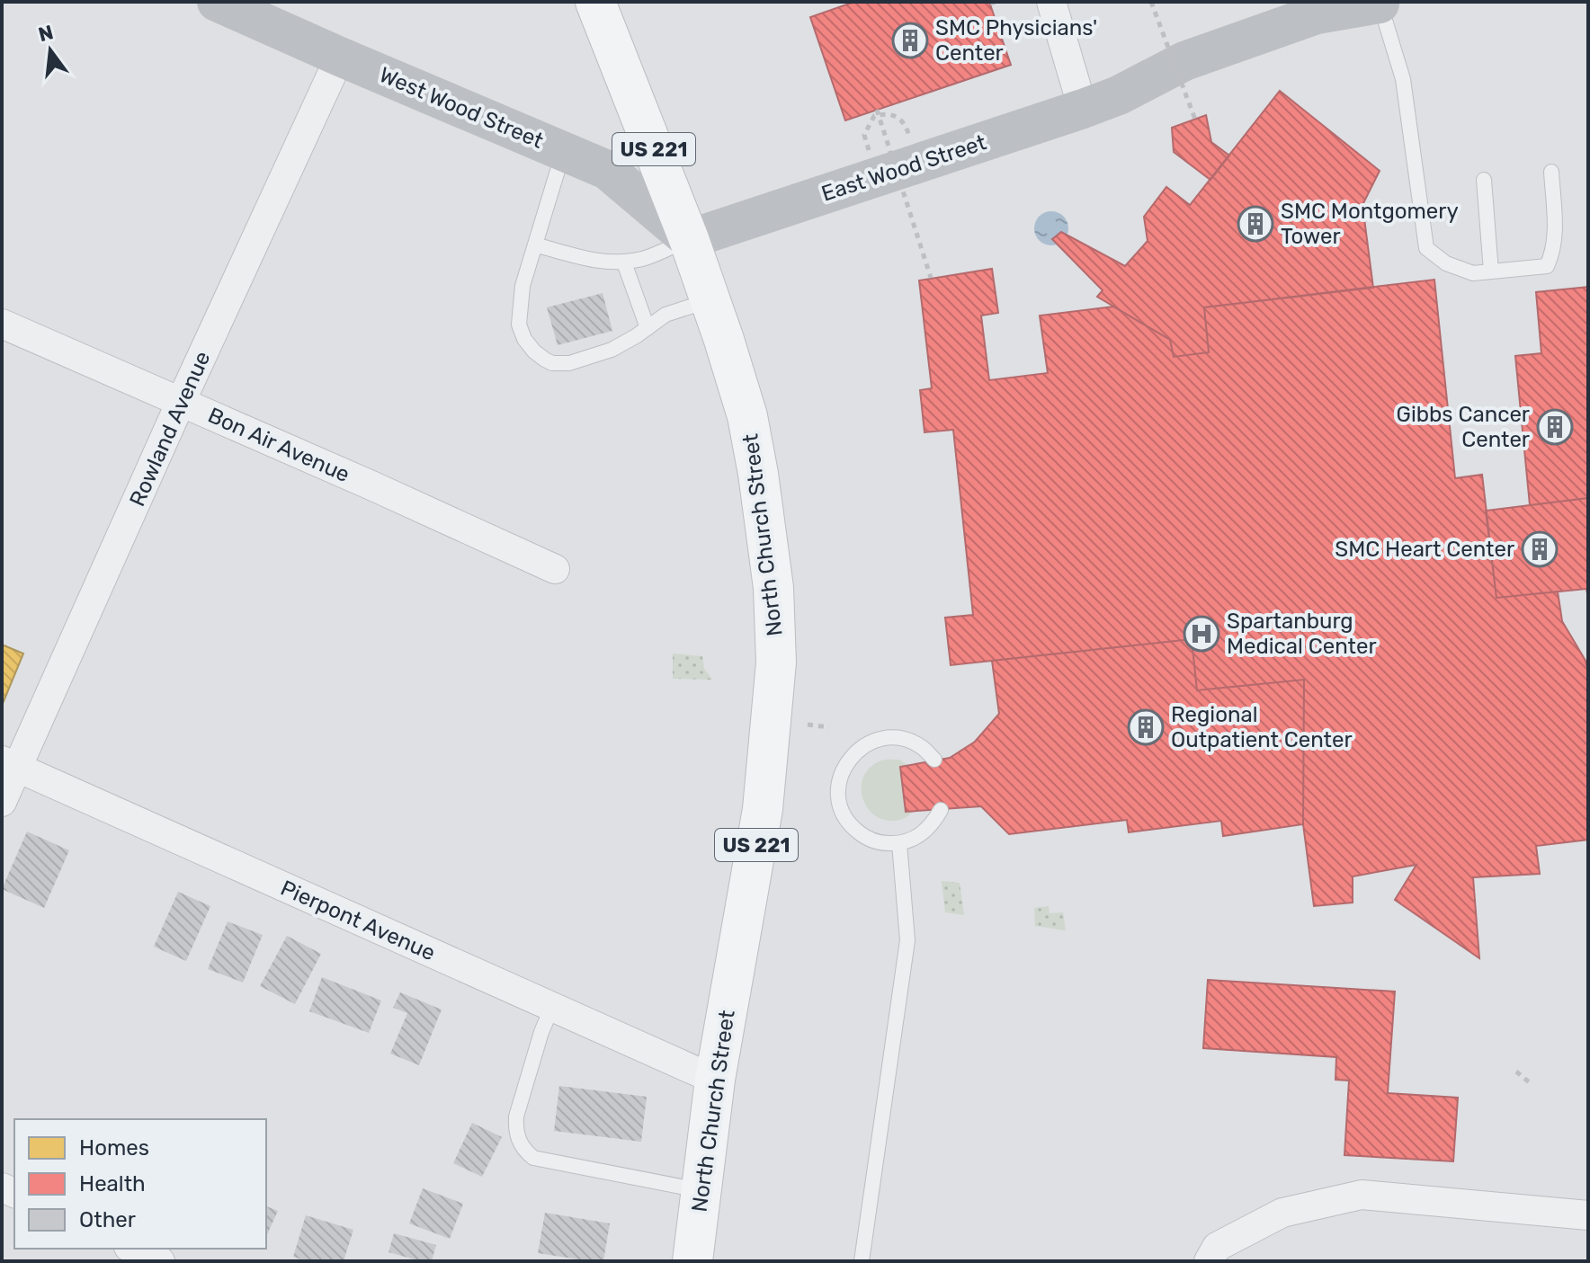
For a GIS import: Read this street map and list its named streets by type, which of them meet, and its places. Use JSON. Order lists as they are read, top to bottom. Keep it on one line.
{"streets":{"main road":["US 221","North Church Street"],"street":["West Wood Street","East Wood Street","Rowland Avenue","Bon Air Avenue","Pierpont Avenue"]},"crossings":[["West Wood Street","East Wood Street"],["West Wood Street","Rowland Avenue"],["West Wood Street","North Church Street"],["East Wood Street","North Church Street"],["Rowland Avenue","Bon Air Avenue"],["Rowland Avenue","Pierpont Avenue"],["North Church Street","Pierpont Avenue"]],"places":{"building":["SMC Physicians' Center","SMC Montgomery Tower","Gibbs Cancer Center","SMC Heart Center","Regional Outpatient Center"],"hospital":["Spartanburg Medical Center"]},"legend":["Homes","Health","Other"],"north":"top"}
